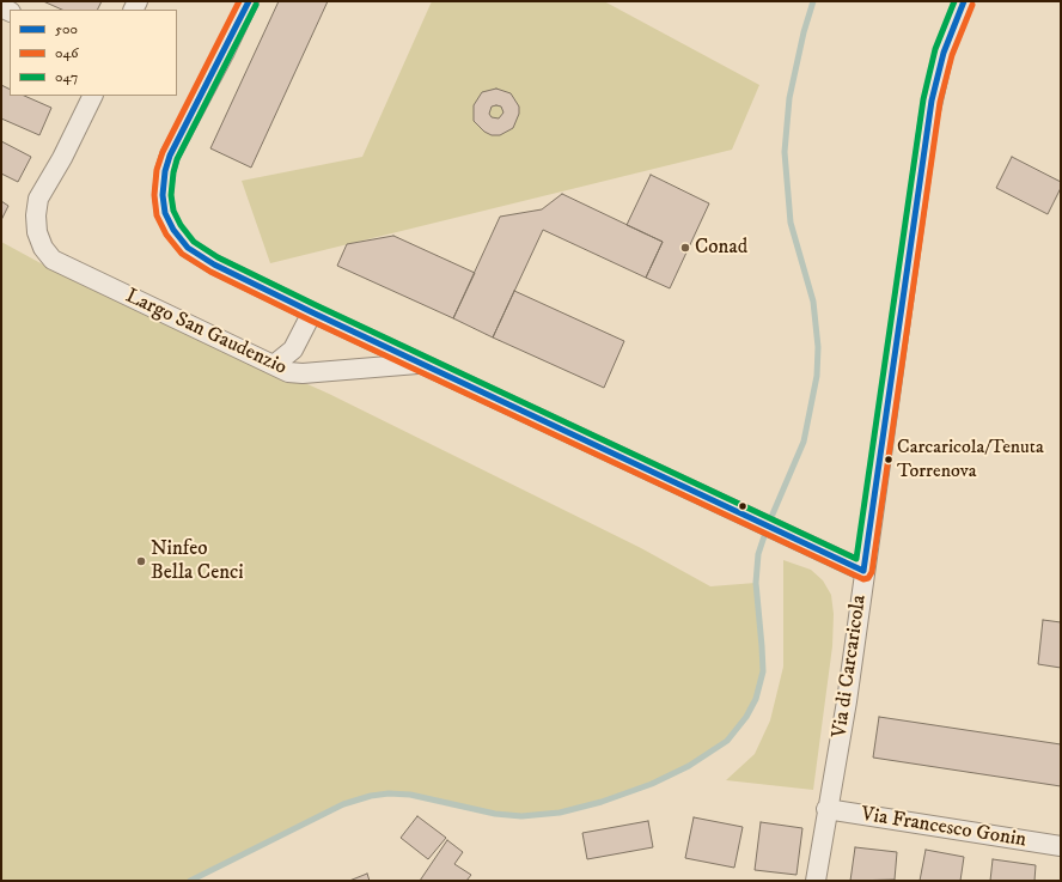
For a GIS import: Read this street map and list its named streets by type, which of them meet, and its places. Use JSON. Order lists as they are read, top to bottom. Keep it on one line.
{"streets":{"street":["Largo San Gaudenzio","Via di Carcaricola","Via Francesco Gonin"]},"crossings":[["Via di Carcaricola","Via Francesco Gonin"]],"places":["Conad","Carcaricola/Tenuta Torrenova","Ninfeo Bella Cenci"],"lines":["transit line 500","transit line 046","transit line 047"],"legend":["500","046","047"]}
